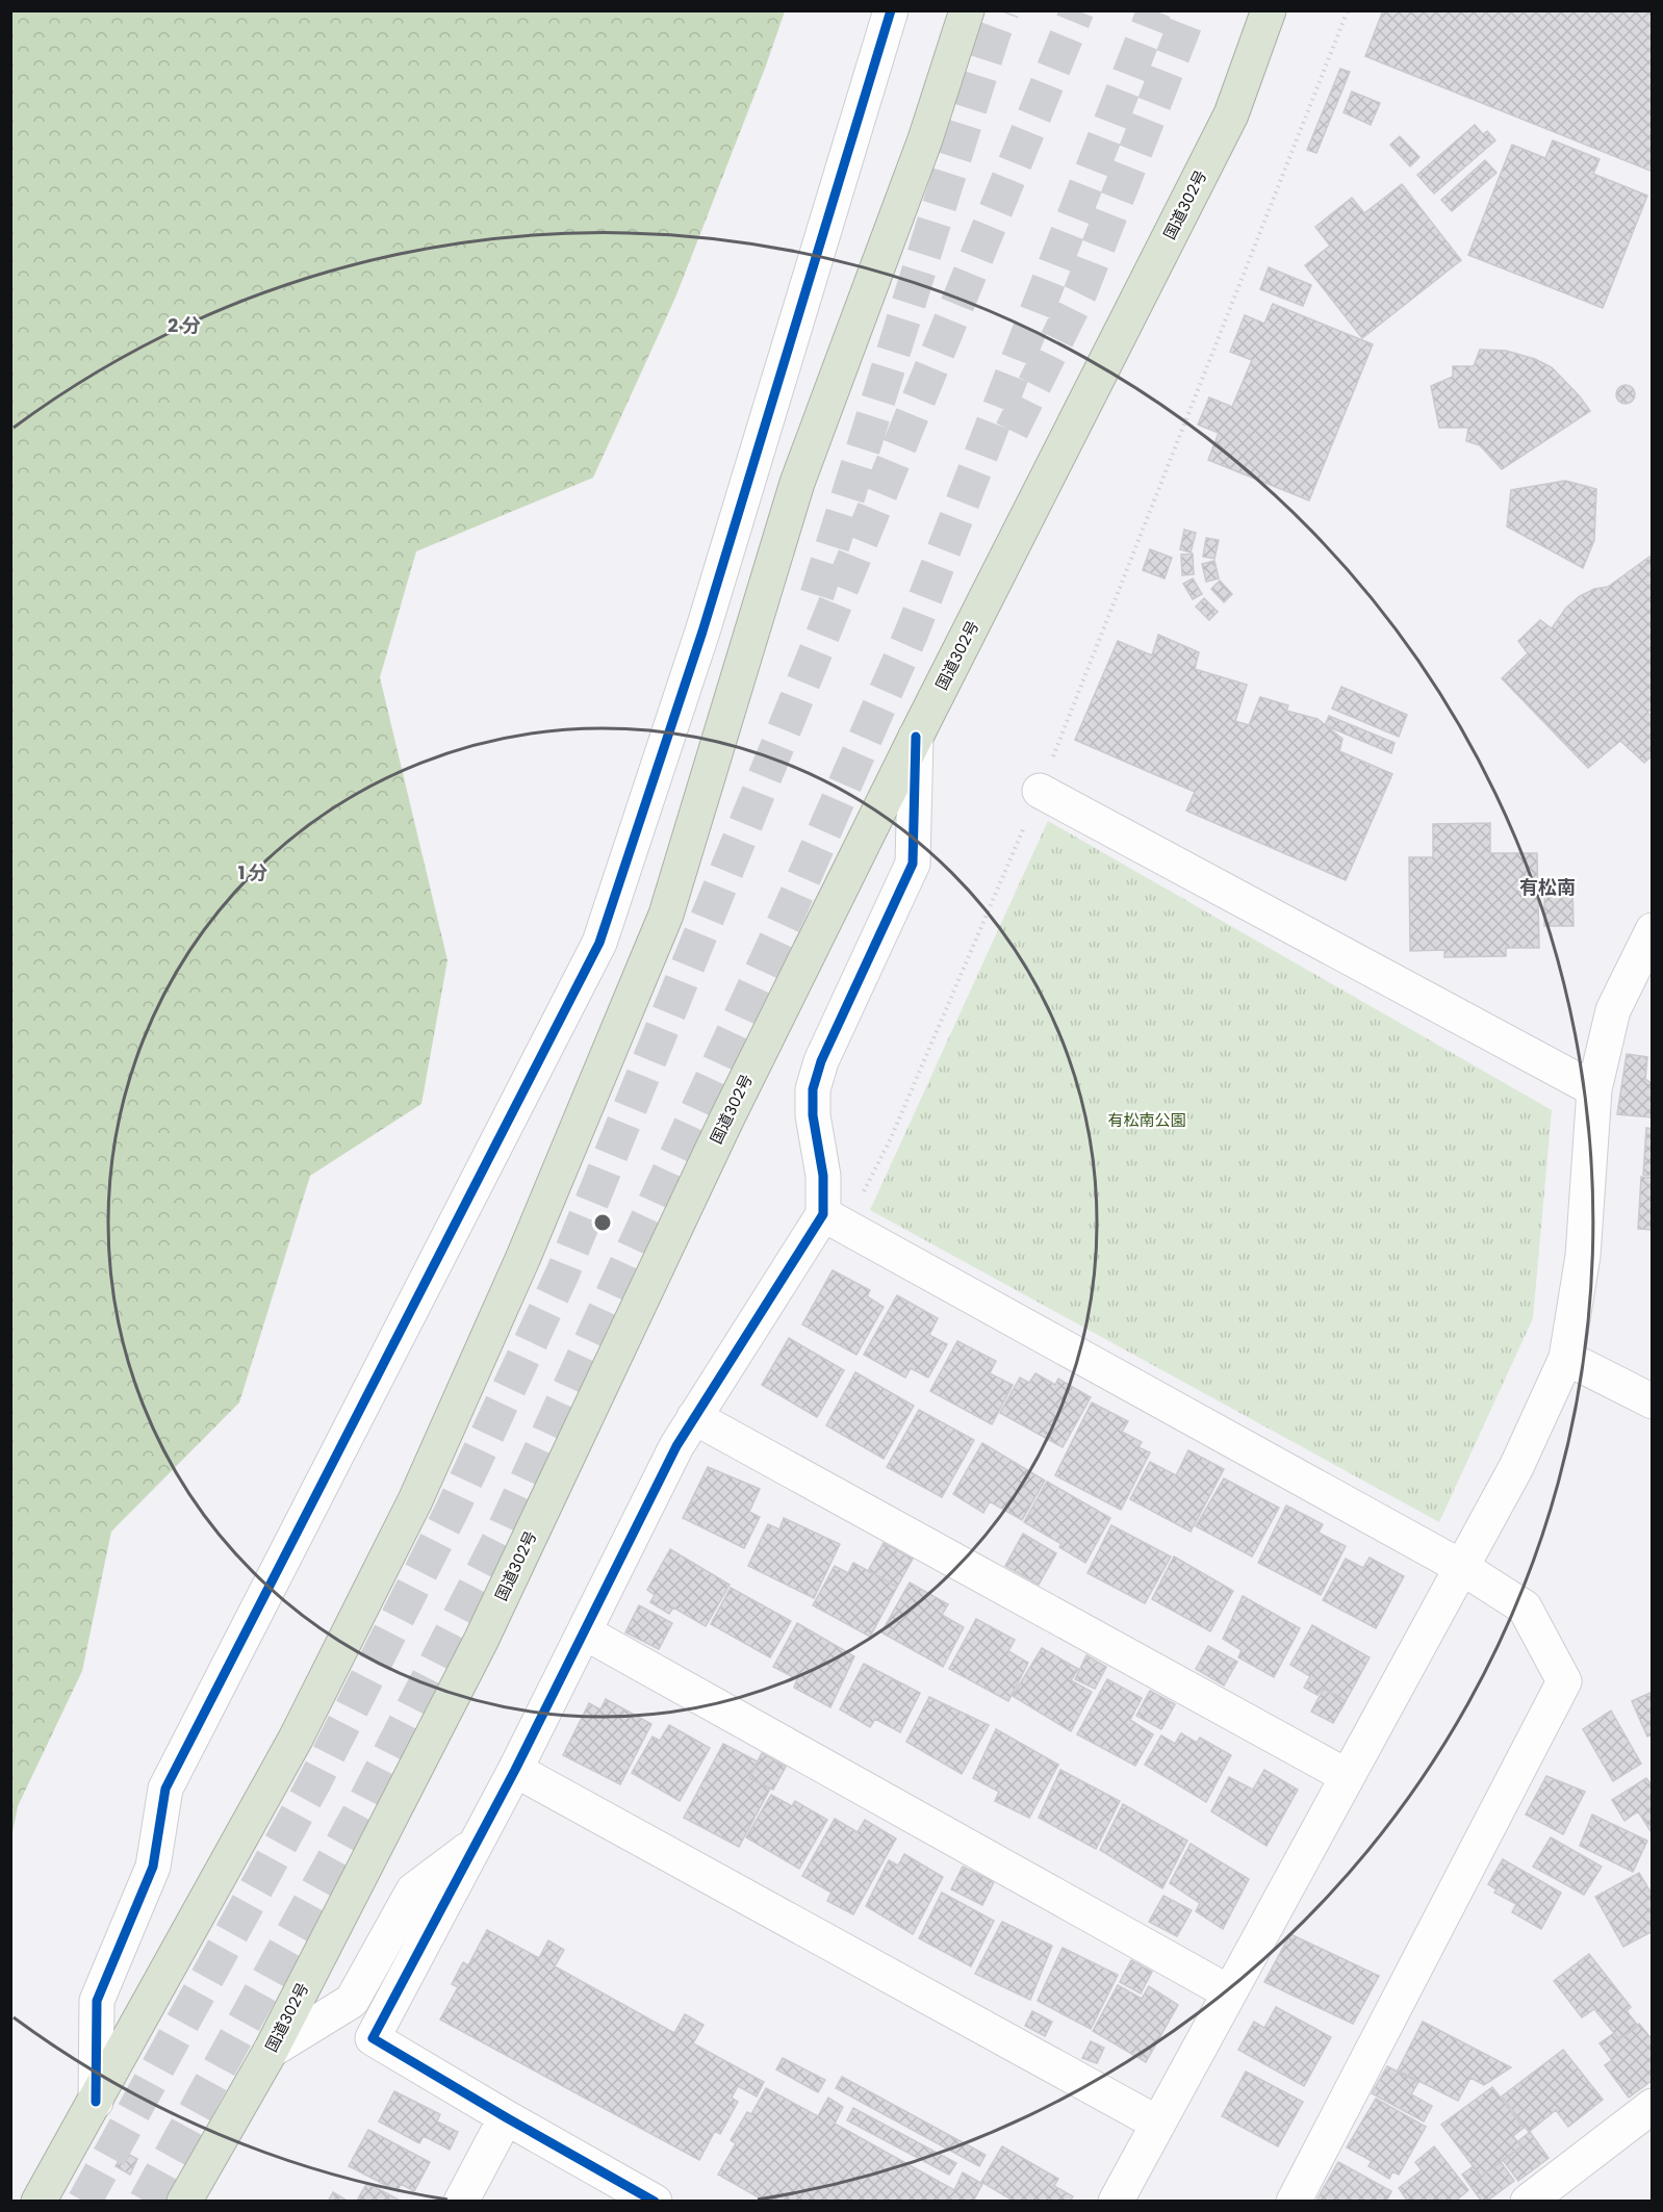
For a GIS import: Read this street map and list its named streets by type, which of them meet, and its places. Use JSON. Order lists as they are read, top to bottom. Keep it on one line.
{"streets":{"highway":["国道302号"]},"districts":["有松南"],"parks":["有松南公園"],"rings":["2 分","1 分"]}
